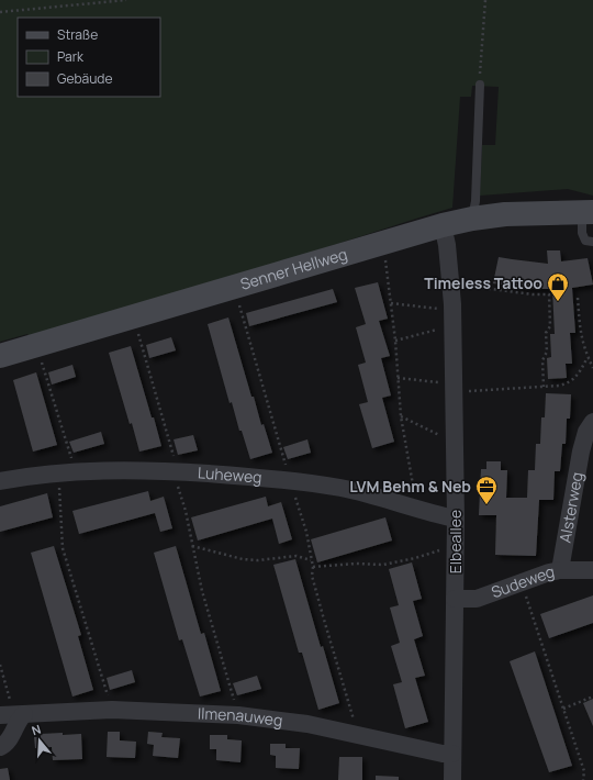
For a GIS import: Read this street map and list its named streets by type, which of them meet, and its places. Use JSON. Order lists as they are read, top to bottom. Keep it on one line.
{"streets":{"street":["Senner Hellweg","Luheweg","Alsterweg","Elbeallee","Sudeweg","Ilmenauweg"]},"crossings":[["Senner Hellweg","Elbeallee"],["Luheweg","Elbeallee"],["Alsterweg","Sudeweg"],["Elbeallee","Sudeweg"],["Elbeallee","Ilmenauweg"]],"places":{"shop":["Timeless Tattoo"],"office":["LVM Behm & Neb"]},"legend":["Straße","Park","Gebäude"],"north":"top"}
